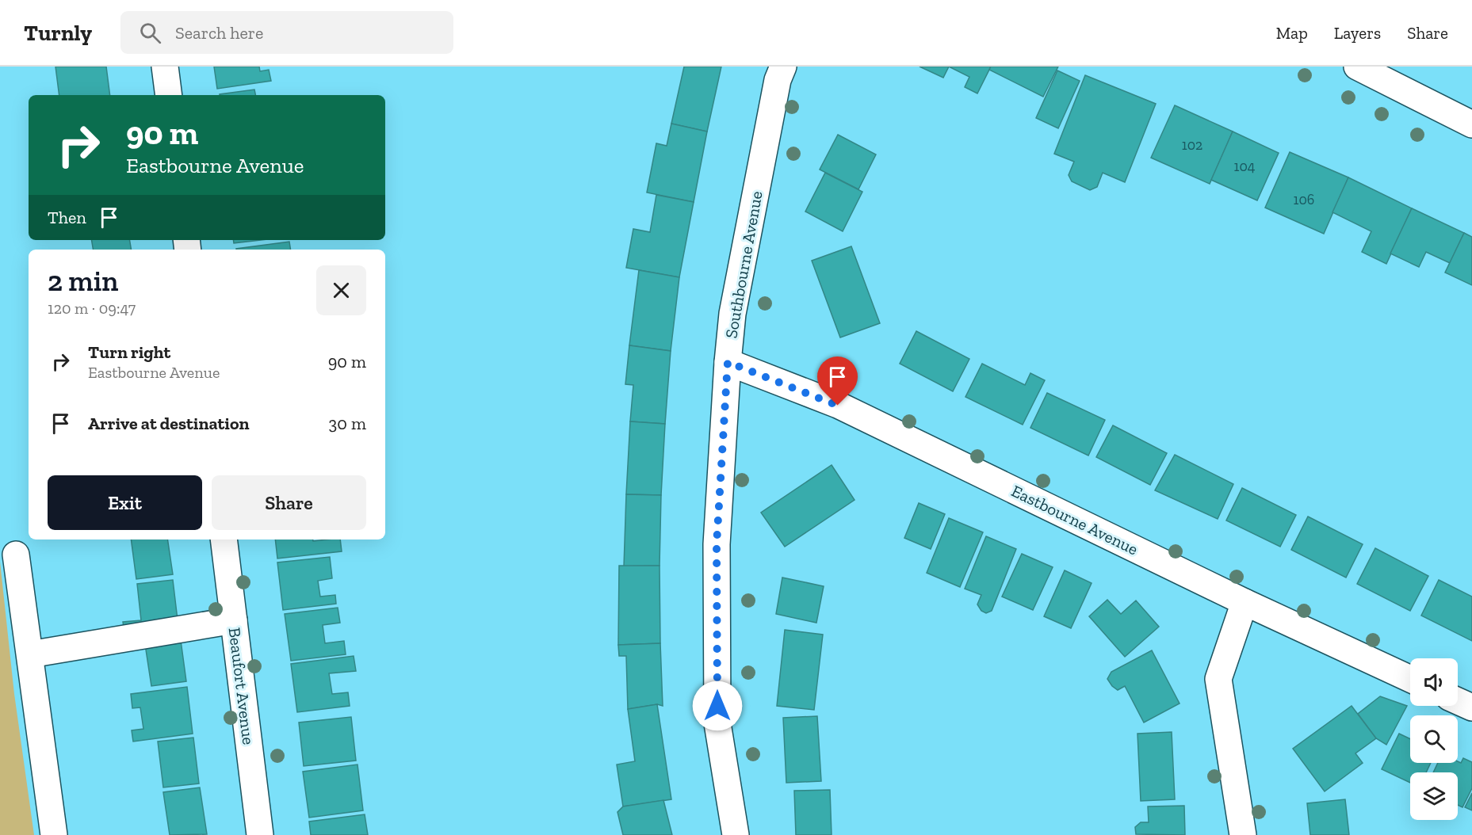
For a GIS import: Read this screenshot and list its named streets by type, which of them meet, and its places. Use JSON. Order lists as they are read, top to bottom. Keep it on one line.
{"streets":{"street":["Southbourne Avenue","Eastbourne Avenue","Beaufort Avenue"]},"crossings":[["Southbourne Avenue","Eastbourne Avenue"]],"house_numbers":["102","104","106"],"page":{"header":"Turnly","search":"Search here","nav":["Map","Layers","Share"],"turn":["90 m","Eastbourne Avenue"],"then":"Then","heading":["2 min","120 m · 09:47"],"list":[{"name":"Turn right","note":"Eastbourne Avenue","value":"90 m"},{"name":"Arrive at destination","value":"30 m"}],"buttons":["Exit","Share"]}}
